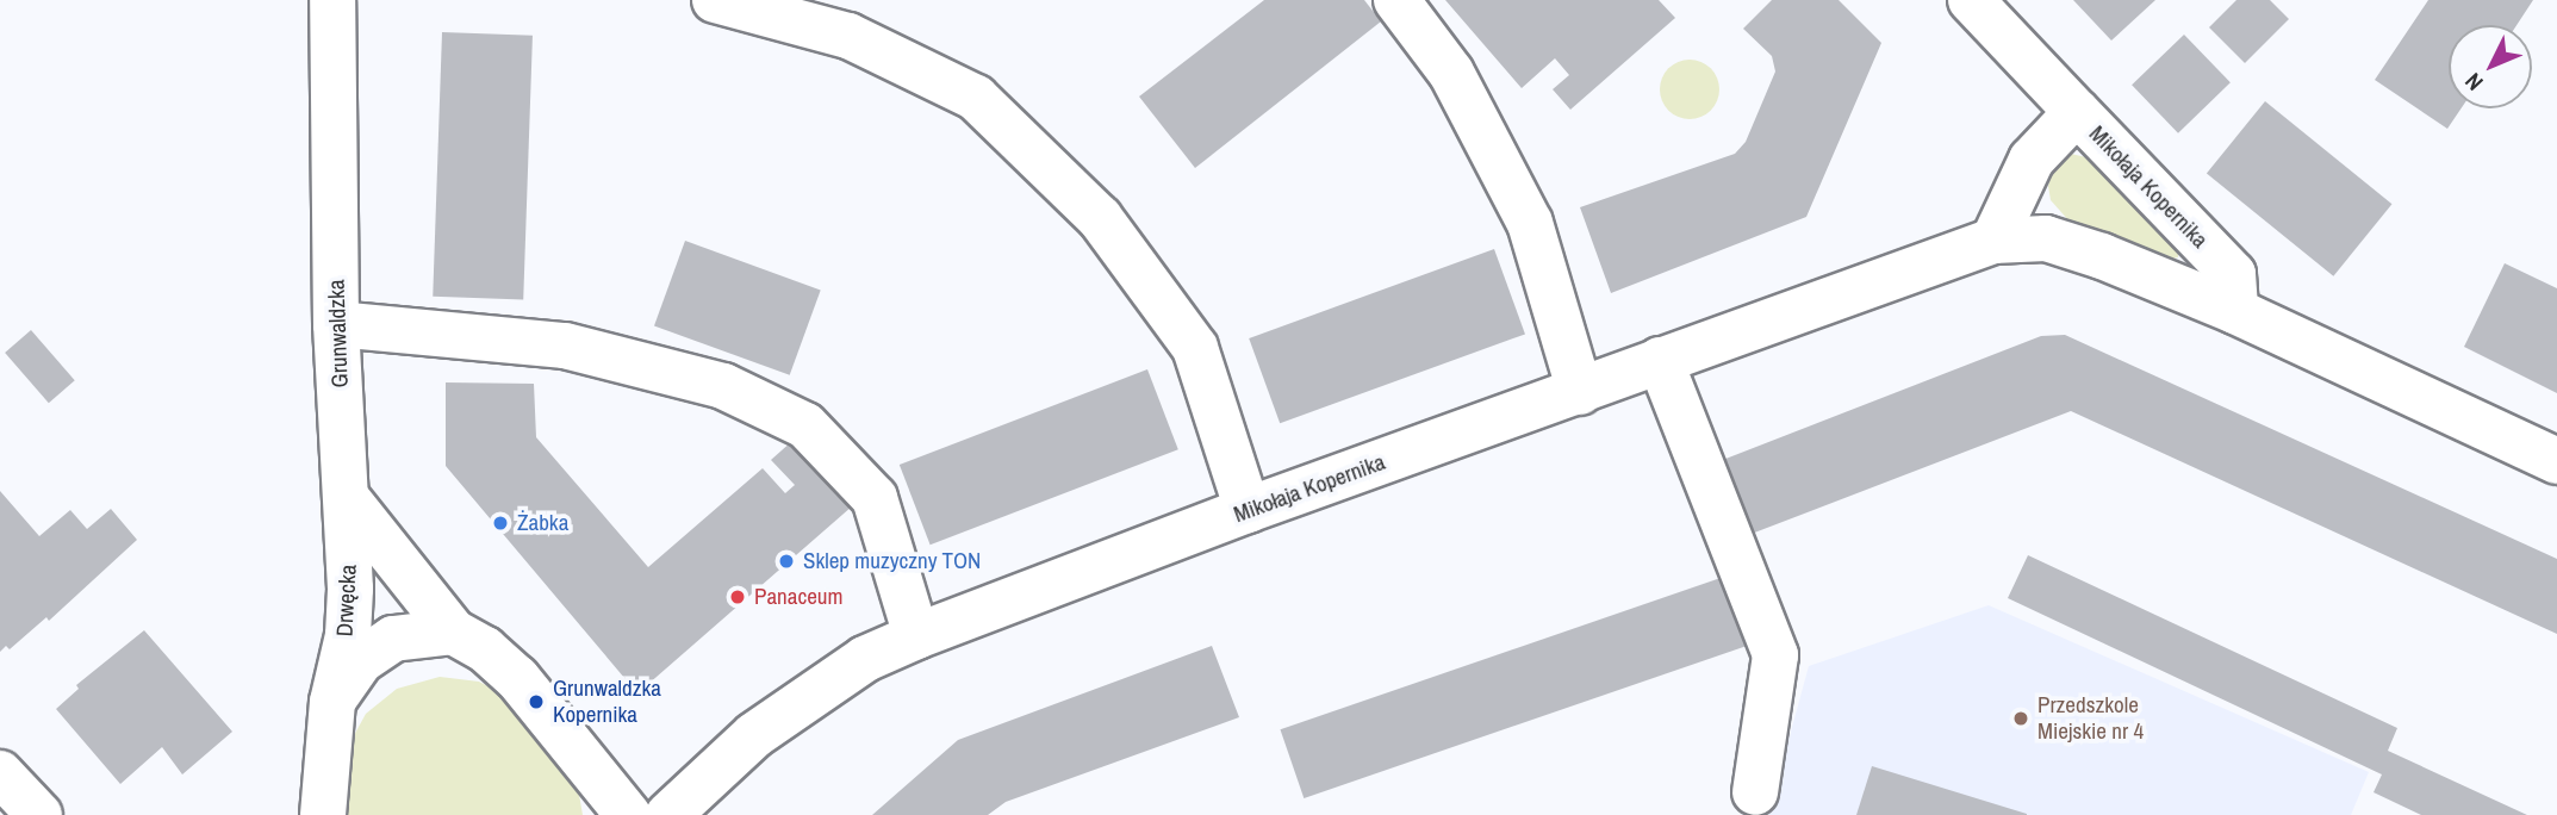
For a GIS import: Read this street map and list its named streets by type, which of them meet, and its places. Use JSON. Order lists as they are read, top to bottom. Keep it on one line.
{"streets":{"street":["Mikołaja Kopernika","Grunwaldzka","Drwęcka"]},"crossings":[["Grunwaldzka","Drwęcka"]],"places":["Żabka","Sklep muzyczny TON","Panaceum","Grunwaldzka Kopernika","Przedszkole Miejskie nr 4"],"north":"bottom left"}
